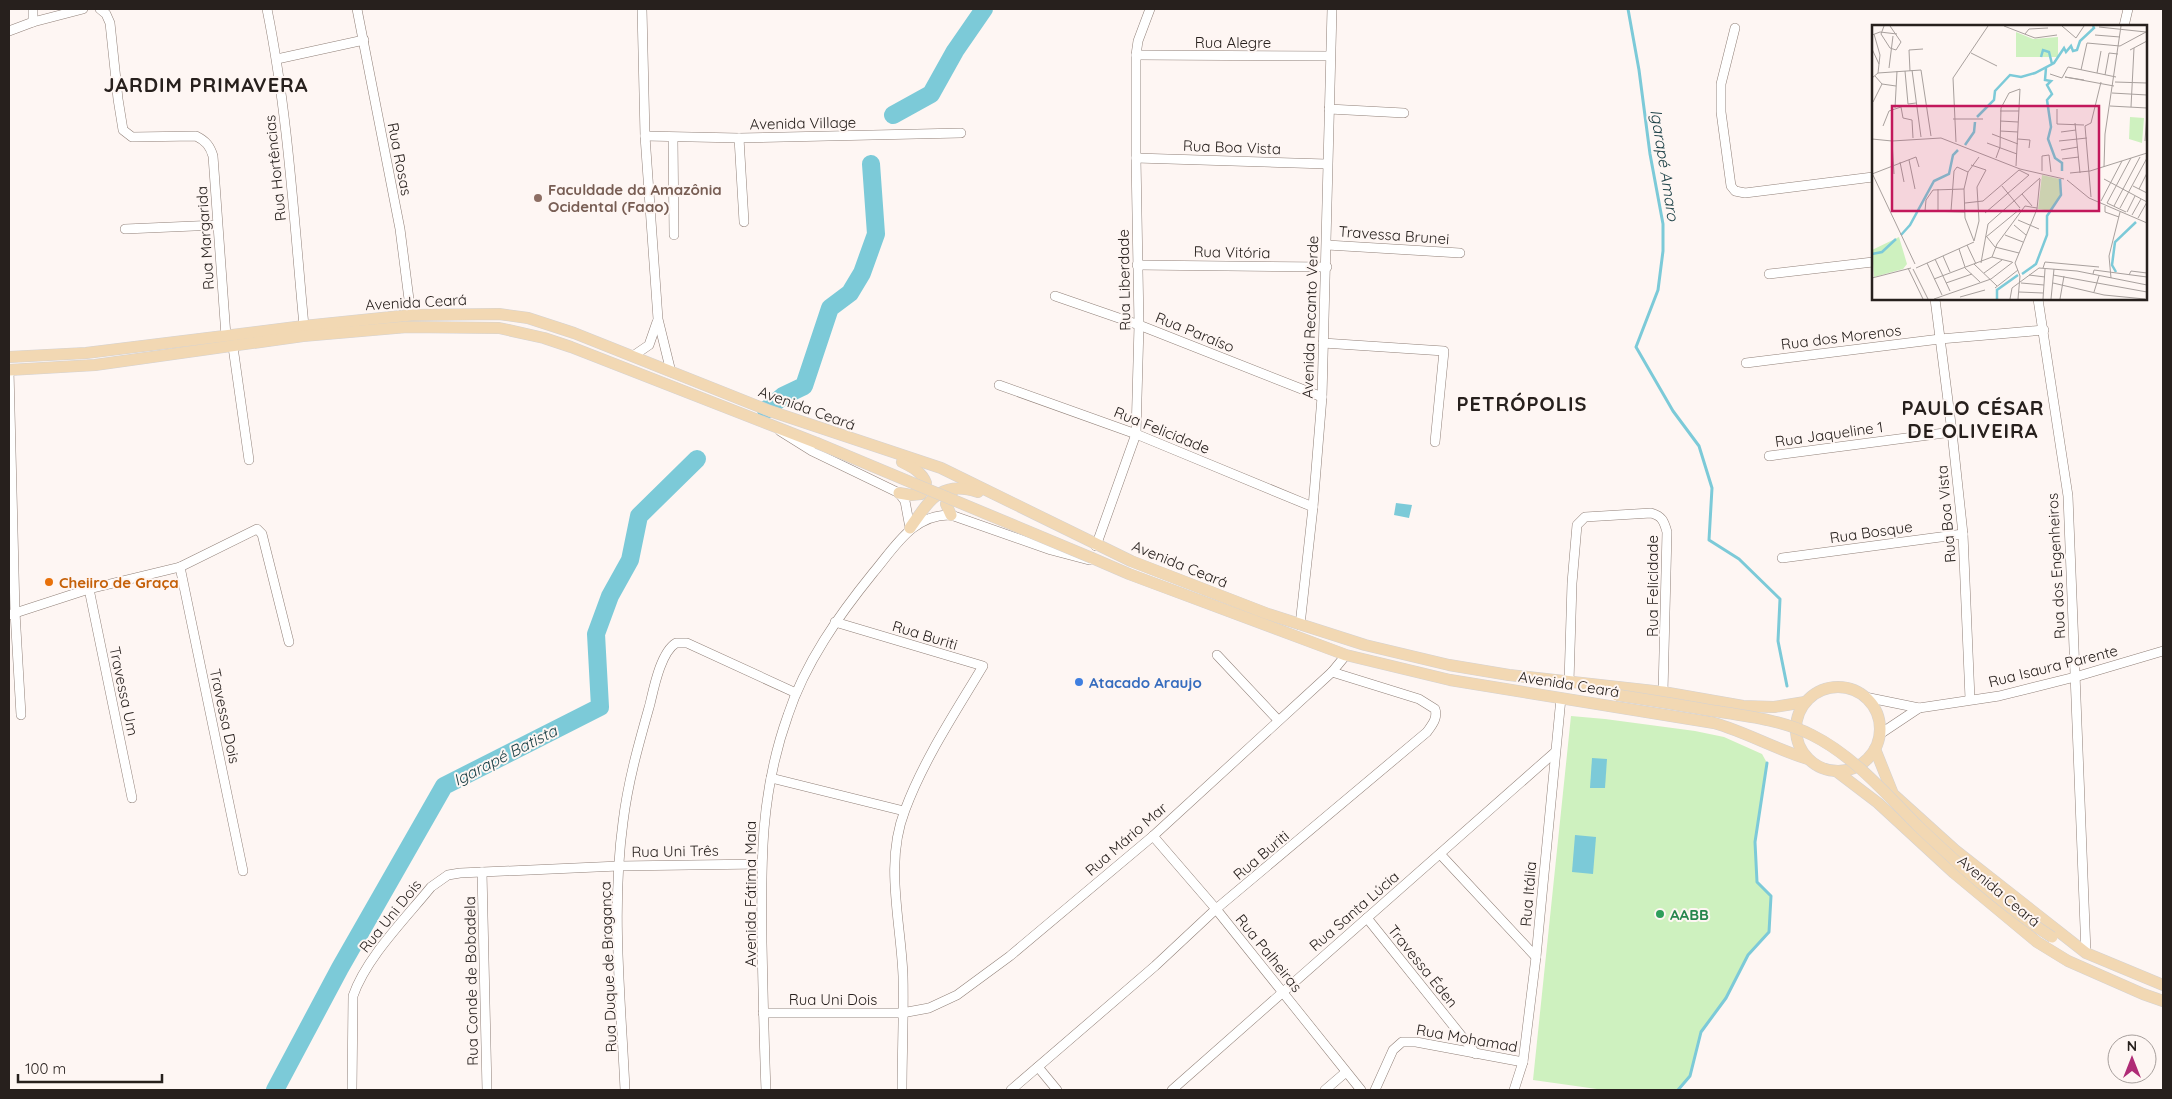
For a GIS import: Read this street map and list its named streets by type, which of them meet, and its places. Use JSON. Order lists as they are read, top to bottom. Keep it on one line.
{"streets":{"main road":["Avenida Ceará"],"street":["Rua Alegre","Avenida Village","Rua Boa Vista","Rua Rosas","Rua Hortências","Travessa Brunei","Rua Margarida","Rua Vitória","Rua Liberdade","Avenida Recanto Verde","Rua Paraíso","Rua dos Morenos","Rua Felicidade","Rua Jaqueline 1","Rua Bosque","Rua dos Engenheiros","Rua Buriti","Rua Isaura Parente","Travessa Um","Travessa Dois","Rua Mário Mar","Rua Uni Três","Avenida Fátima Maia","Rua Itália","Rua Santa Lúcia","Rua Uni Dois","Rua Palheiras","Travessa Éden","Rua Duque de Bragança","Rua Conde de Bobadela","Rua Mohamad"]},"crossings":[["Rua Alegre","Rua Liberdade"],["Rua Alegre","Avenida Recanto Verde"],["Rua Boa Vista","Rua Liberdade"],["Rua Boa Vista","Avenida Recanto Verde"],["Rua Boa Vista","Rua dos Morenos"],["Rua Boa Vista","Rua Jaqueline 1"],["Rua Boa Vista","Rua Bosque"],["Rua Boa Vista","Rua Isaura Parente"],["Rua Rosas","Avenida Ceará"],["Rua Hortências","Avenida Ceará"],["Travessa Brunei","Avenida Recanto Verde"],["Rua Margarida","Avenida Ceará"],["Rua Vitória","Rua Liberdade"],["Rua Vitória","Avenida Recanto Verde"],["Rua Liberdade","Avenida Ceará"],["Rua Liberdade","Rua Paraíso"],["Rua Liberdade","Rua Felicidade"],["Avenida Ceará","Avenida Recanto Verde"],["Avenida Ceará","Rua Felicidade"],["Avenida Ceará","Rua dos Engenheiros"],["Avenida Ceará","Rua Isaura Parente"],["Avenida Ceará","Rua Mário Mar"],["Avenida Ceará","Rua Itália"],["Avenida Recanto Verde","Rua Paraíso"],["Avenida Recanto Verde","Rua Felicidade"],["Rua dos Morenos","Rua dos Engenheiros"],["Rua dos Engenheiros","Rua Isaura Parente"],["Rua Buriti","Rua Mário Mar"],["Rua Buriti","Avenida Fátima Maia"],["Rua Buriti","Rua Uni Dois"],["Rua Buriti","Rua Palheiras"],["Rua Mário Mar","Rua Uni Dois"],["Rua Mário Mar","Rua Palheiras"],["Rua Uni Três","Avenida Fátima Maia"],["Rua Uni Três","Rua Uni Dois"],["Rua Uni Três","Rua Duque de Bragança"],["Avenida Fátima Maia","Rua Uni Dois"],["Avenida Fátima Maia","Rua Duque de Bragança"],["Rua Itália","Rua Santa Lúcia"],["Rua Itália","Rua Mohamad"],["Rua Santa Lúcia","Rua Palheiras"],["Rua Santa Lúcia","Travessa Éden"],["Rua Uni Dois","Rua Duque de Bragança"],["Rua Uni Dois","Rua Conde de Bobadela"],["Travessa Éden","Rua Mohamad"]],"districts":["JARDIM PRIMAVERA","PETRÓPOLIS","PAULO CÉSAR DE OLIVEIRA"],"water":["Igarapé Amaro","Igarapé Batista"],"places":["Faculdade da Amazônia Ocidental (Faao)","Cheiiro de Graça","Atacado Araujo","AABB"],"scale_bar":"100 m","north":"top"}
